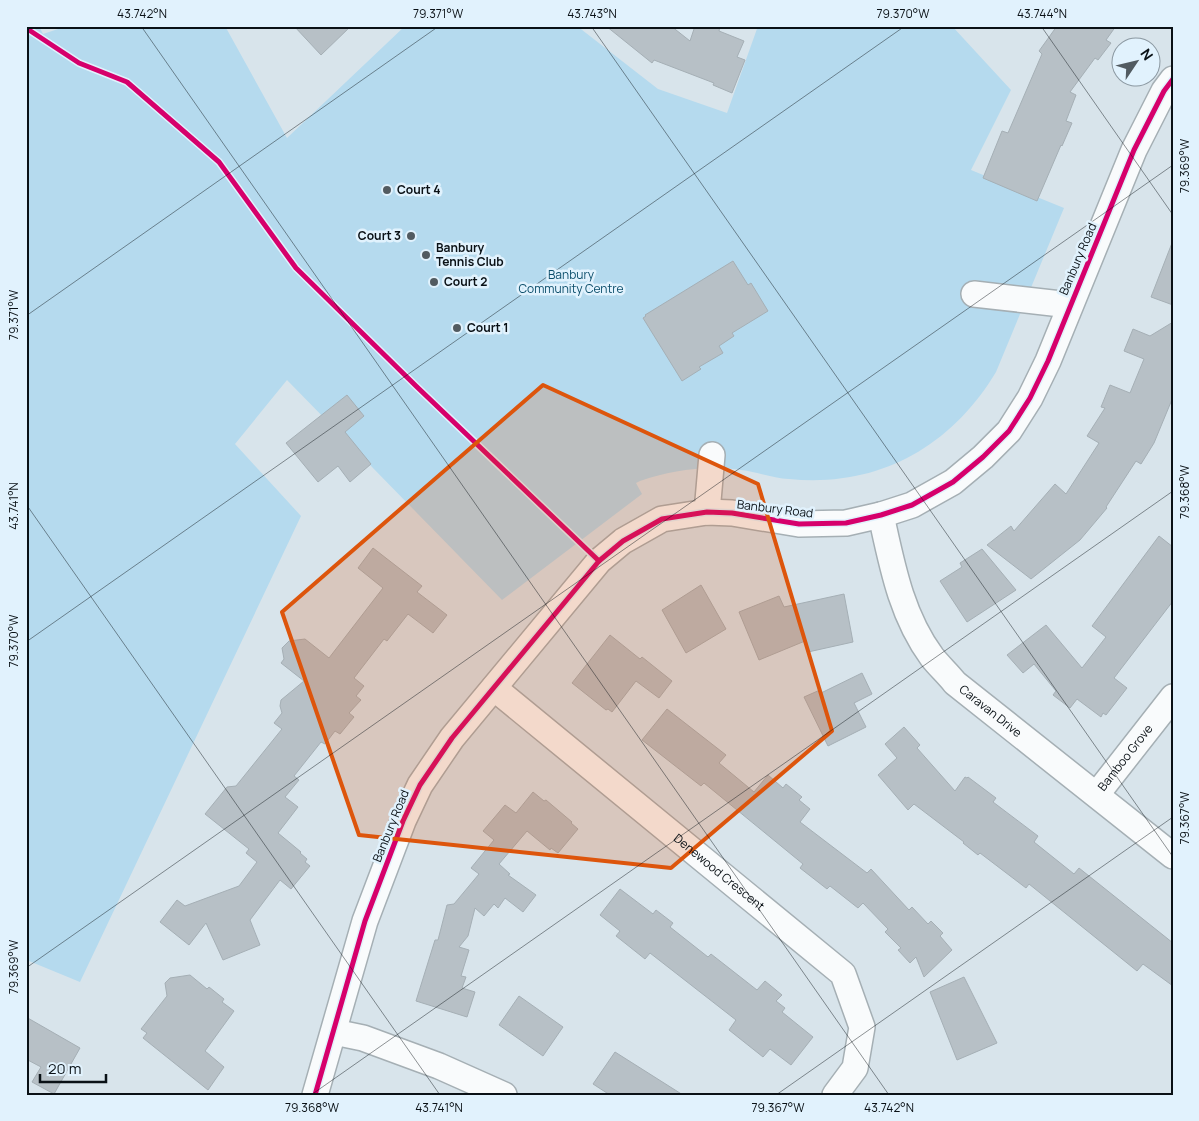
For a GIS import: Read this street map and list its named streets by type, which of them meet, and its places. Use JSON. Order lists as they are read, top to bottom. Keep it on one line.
{"streets":{"street":["Banbury Road","Caravan Drive","Bamboo Grove","Denewood Crescent"]},"crossings":[["Banbury Road","Caravan Drive"],["Banbury Road","Denewood Crescent"],["Caravan Drive","Bamboo Grove"]],"parks":["Banbury Community Centre"],"places":["Court 4","Court 3","Banbury Tennis Club","Court 2","Court 1"],"scale_bar":"20 m","north":"top right","coordinates":["43.742°N","79.371°W","43.743°N","79.370°W","43.744°N","79.369°W","79.368°W","43.741°N","79.367°W"]}
